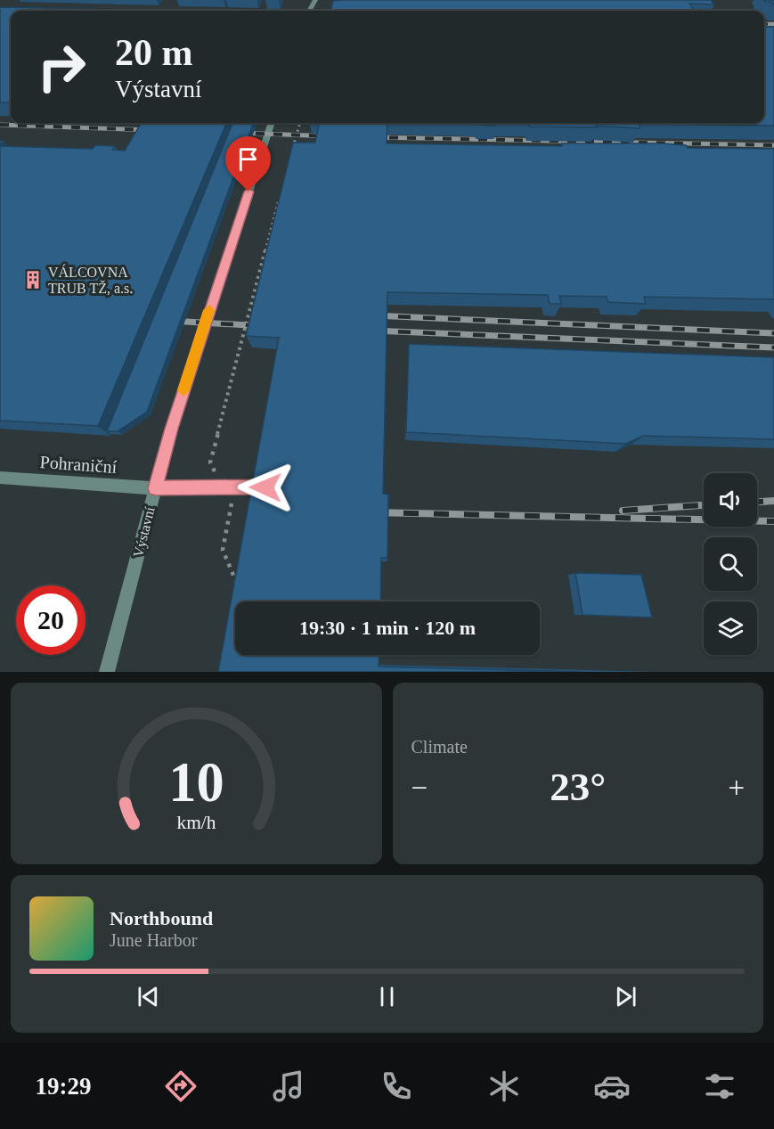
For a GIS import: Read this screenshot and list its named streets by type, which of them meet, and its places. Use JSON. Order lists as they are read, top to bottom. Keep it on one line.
{"streets":{"street":["Pohraniční","Výstavní"]},"crossings":[["Pohraniční","Výstavní"]],"places":{"building":["VÁLCOVNA TRUB TŽ, a.s."]},"page":{"turn":["20 m","Výstavní"],"limit":"20","trip":"19:30 · 1 min · 120 m","tile":"Climate","heat":["−","23°","+"],"song":["Northbound","June Harbor"],"tabs":"19:29","gauge":["10","km/h"]}}
